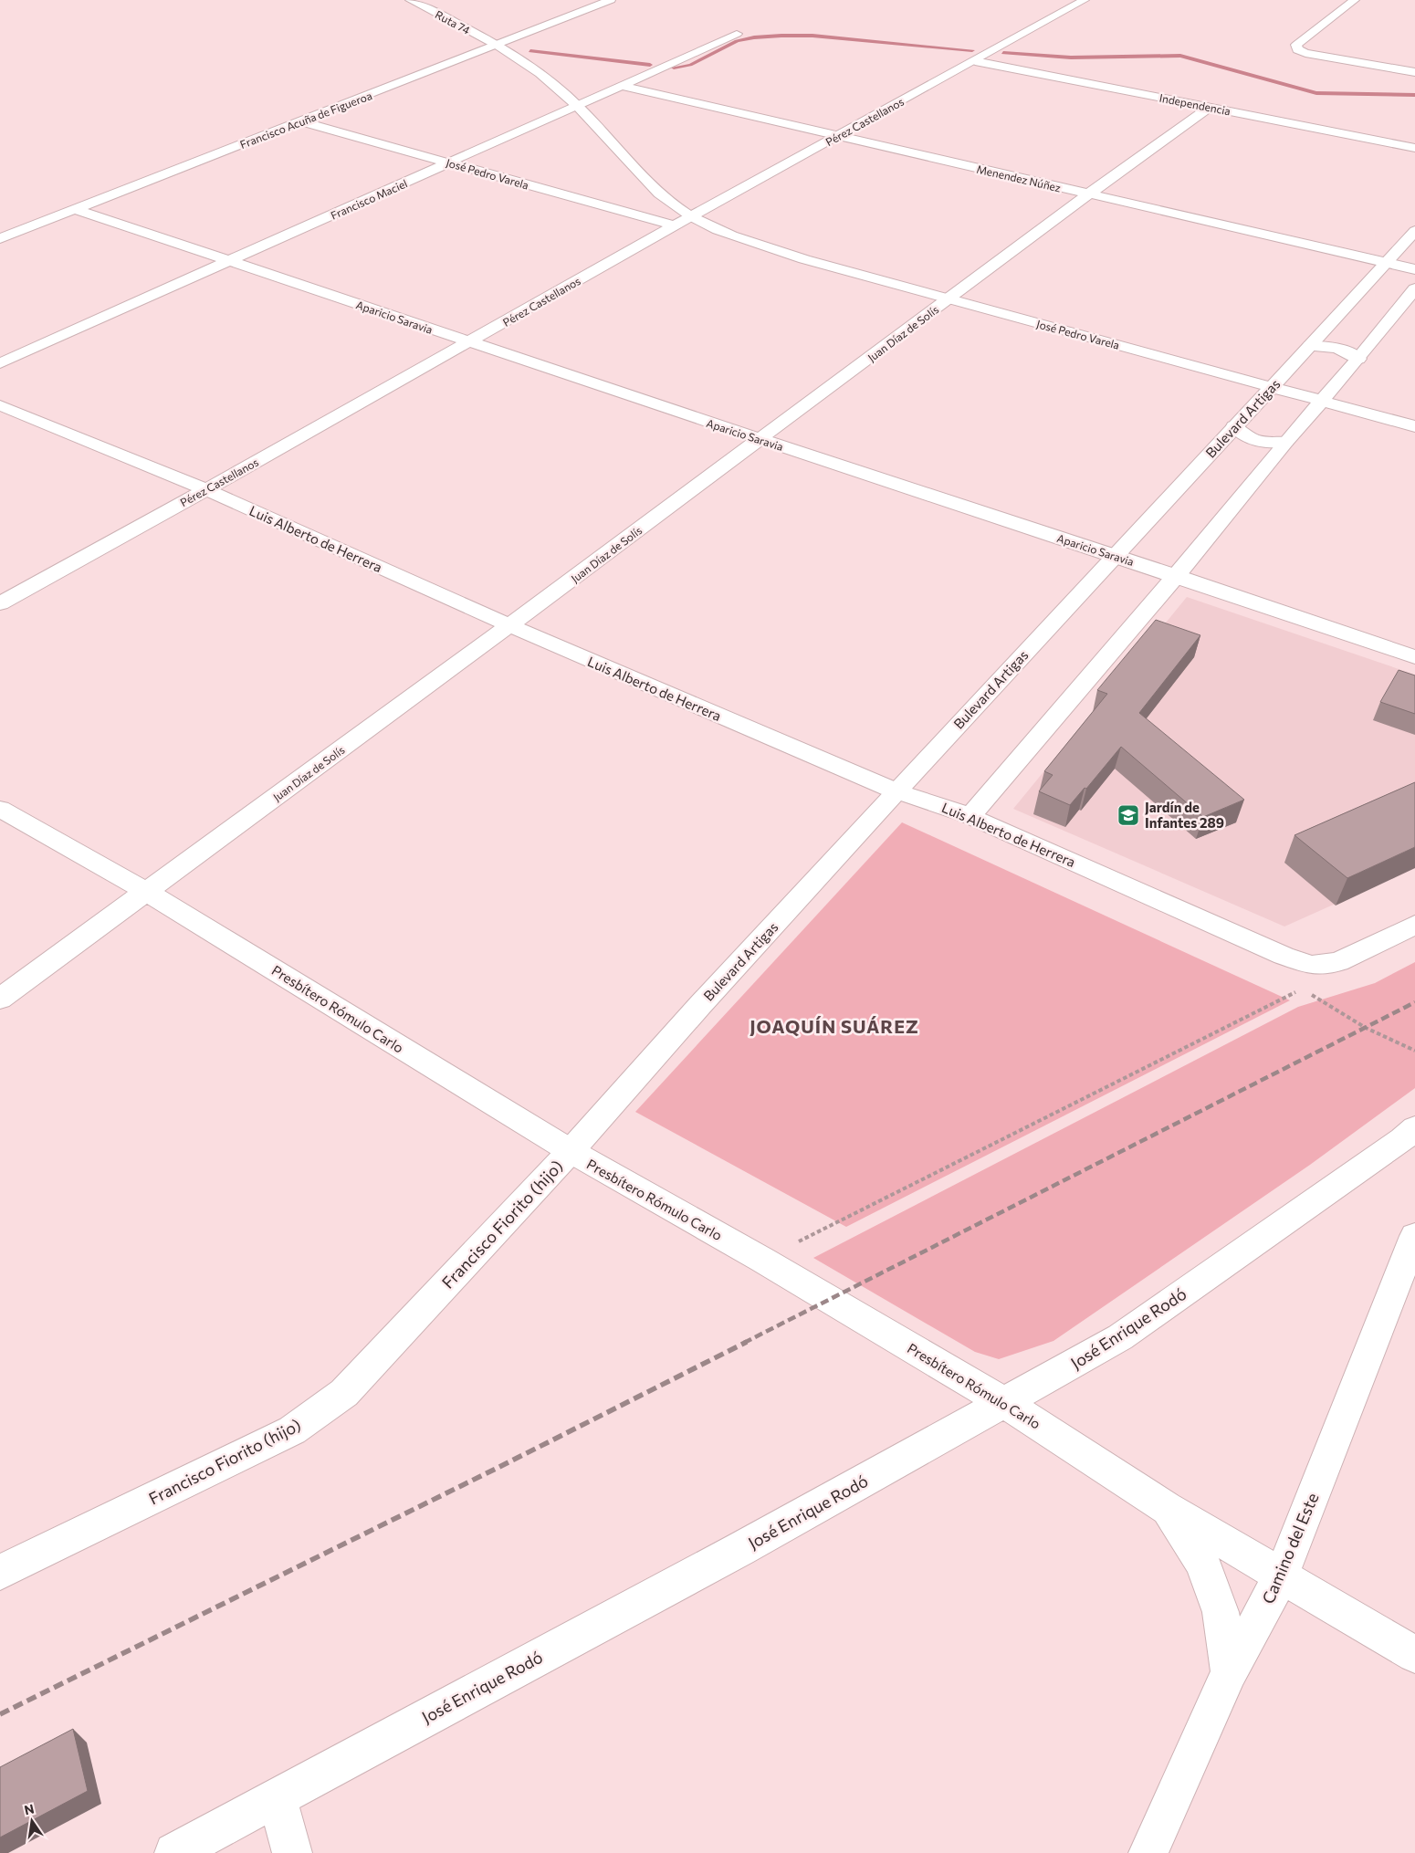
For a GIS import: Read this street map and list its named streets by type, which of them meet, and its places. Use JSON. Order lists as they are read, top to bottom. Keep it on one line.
{"streets":{"street":["Ruta 74","Independencia","Francisco Acuña de Figueroa","Pérez Castellanos","José Pedro Varela","Menendez Núñez","Francisco Maciel","Aparicio Saravia","Juan Díaz de Solís","Bulevard Artigas","Luis Alberto de Herrera","Presbítero Rómulo Carlo","Francisco Fiorito (hijo)","José Enrique Rodó","Camino del Este"]},"crossings":[["Ruta 74","Francisco Acuña de Figueroa"],["Ruta 74","José Pedro Varela"],["Ruta 74","Francisco Maciel"],["Independencia","Pérez Castellanos"],["Independencia","Juan Díaz de Solís"],["Francisco Acuña de Figueroa","José Pedro Varela"],["Francisco Acuña de Figueroa","Aparicio Saravia"],["Pérez Castellanos","José Pedro Varela"],["Pérez Castellanos","Menendez Núñez"],["Pérez Castellanos","Aparicio Saravia"],["Pérez Castellanos","Luis Alberto de Herrera"],["José Pedro Varela","Francisco Maciel"],["José Pedro Varela","Juan Díaz de Solís"],["José Pedro Varela","Bulevard Artigas"],["Menendez Núñez","Francisco Maciel"],["Menendez Núñez","Juan Díaz de Solís"],["Menendez Núñez","Bulevard Artigas"],["Francisco Maciel","Aparicio Saravia"],["Aparicio Saravia","Juan Díaz de Solís"],["Aparicio Saravia","Bulevard Artigas"],["Juan Díaz de Solís","Luis Alberto de Herrera"],["Juan Díaz de Solís","Presbítero Rómulo Carlo"],["Bulevard Artigas","Luis Alberto de Herrera"],["Bulevard Artigas","Presbítero Rómulo Carlo"],["Bulevard Artigas","Francisco Fiorito (hijo)"],["Presbítero Rómulo Carlo","Francisco Fiorito (hijo)"],["Presbítero Rómulo Carlo","José Enrique Rodó"],["Presbítero Rómulo Carlo","Camino del Este"]],"districts":["JOAQUÍN SUÁREZ"],"places":{"school or university":["Jardín de Infantes 289"]},"north":"top"}
